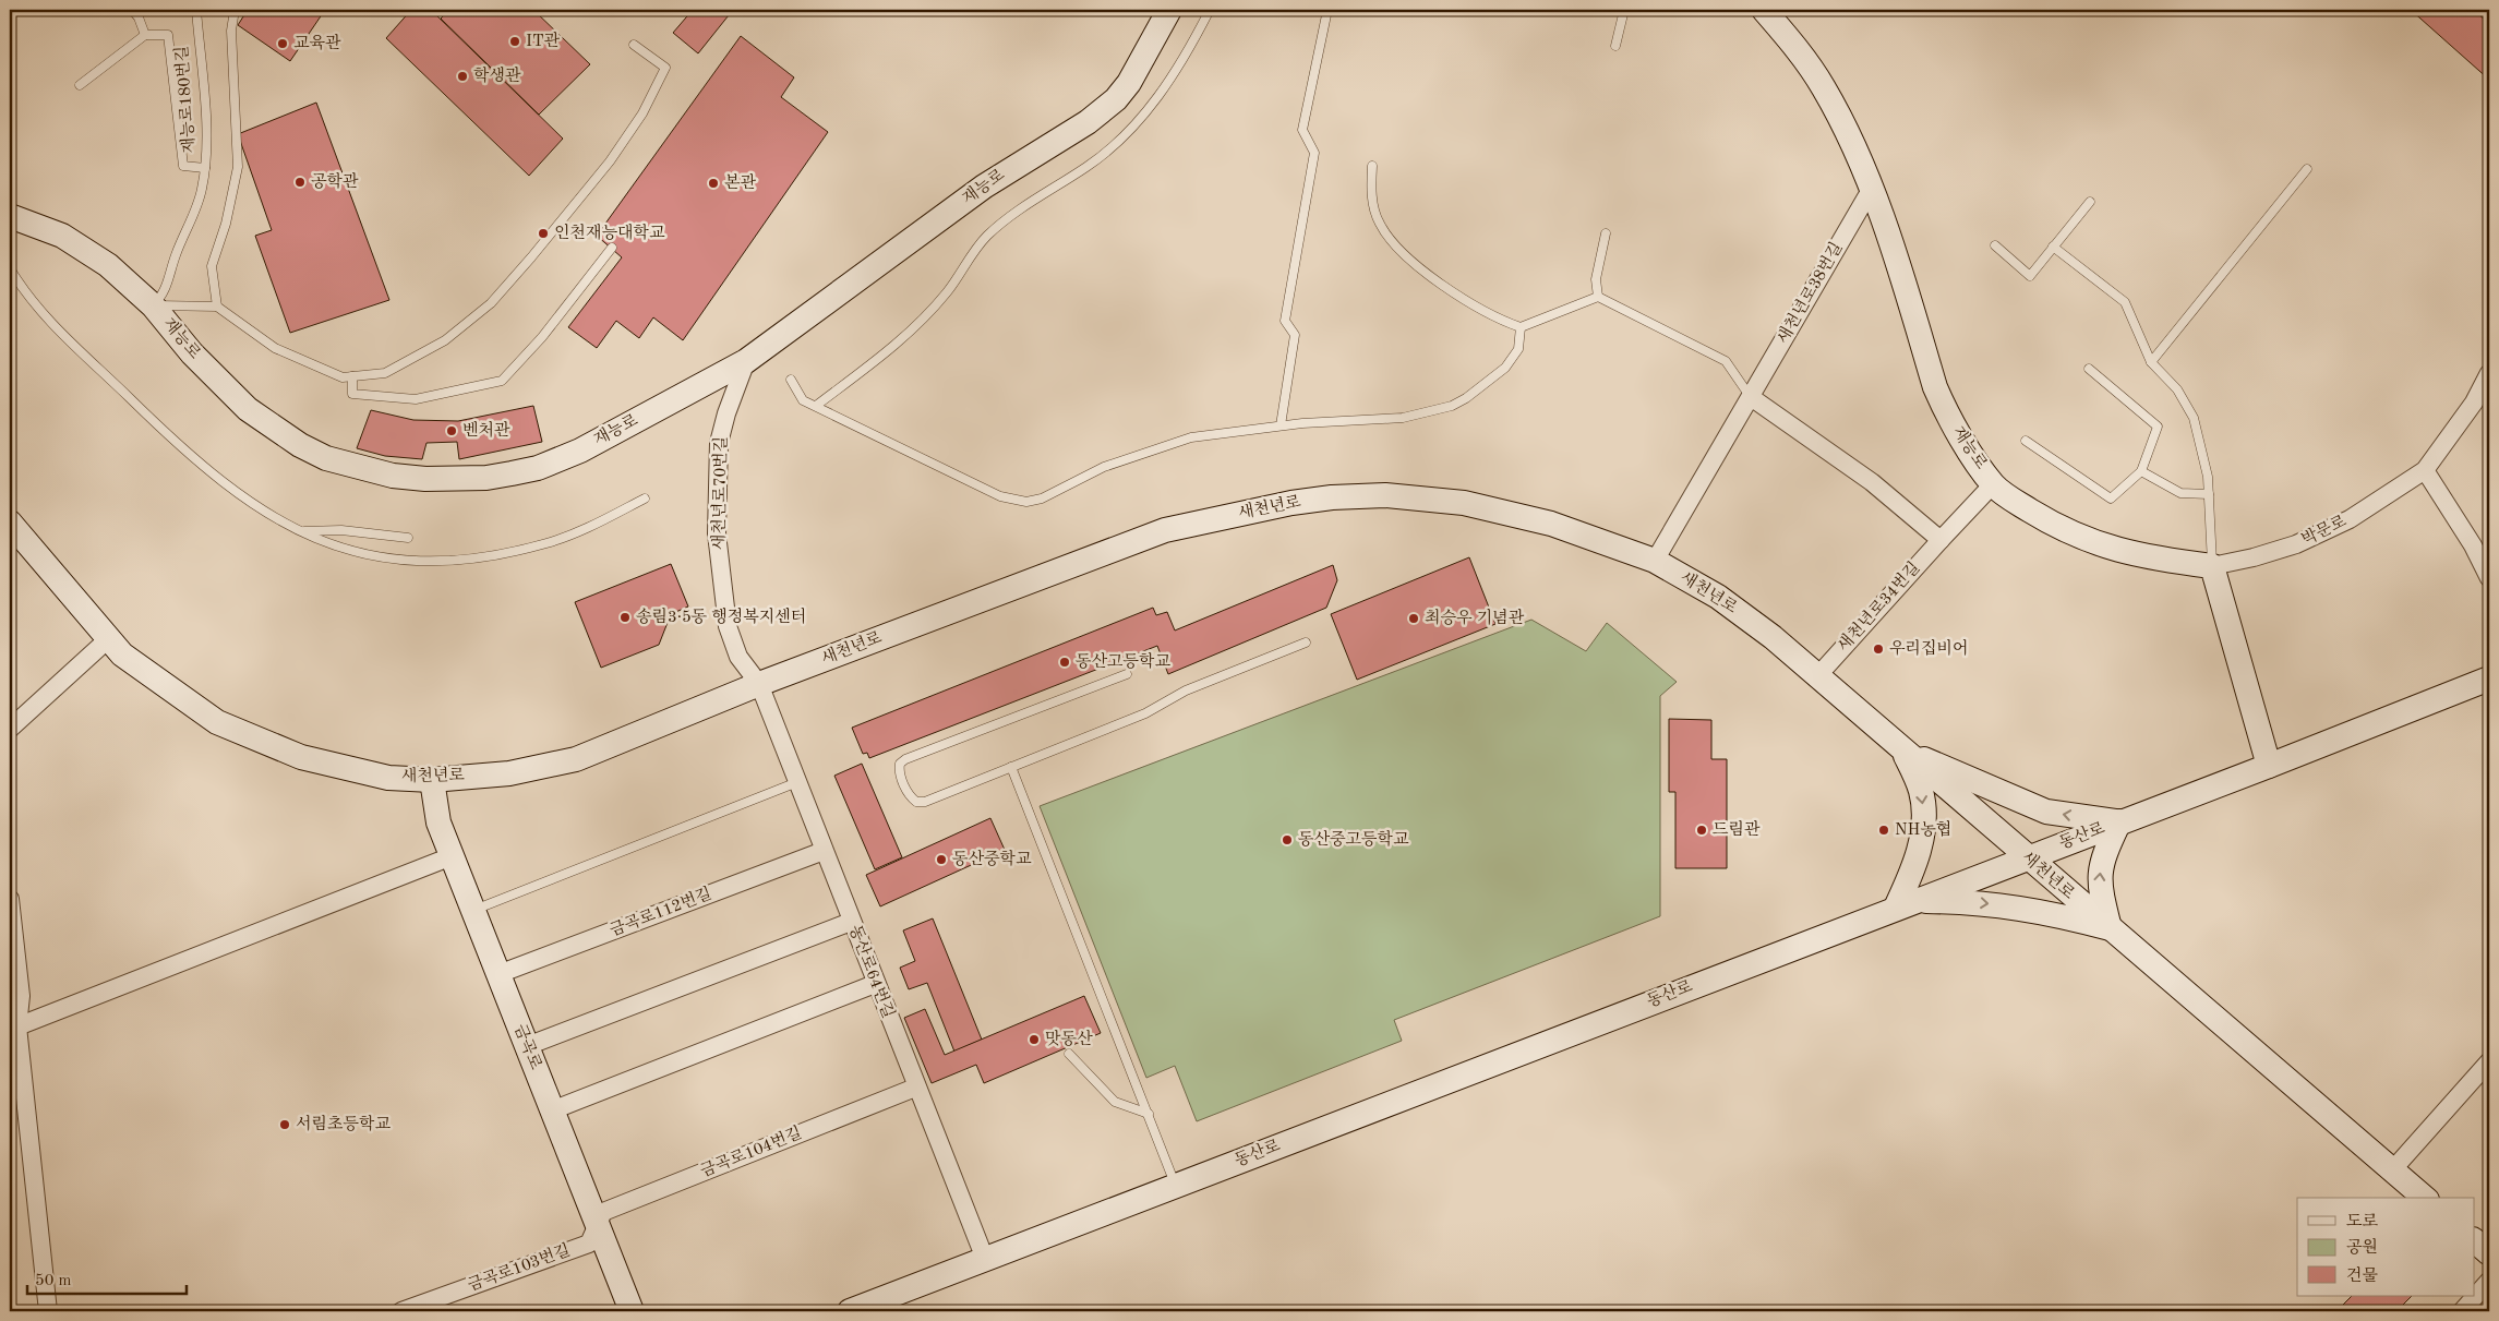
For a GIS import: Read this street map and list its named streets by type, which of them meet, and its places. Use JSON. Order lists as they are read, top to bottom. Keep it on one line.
{"streets":{"street":["재능로","새천년로38번길","새천년로70번길","새천년로","박문로","새천년로34번길","동산로","금곡로112번길","동산로64번길","금곡로","금곡로104번길","금곡로103번길"],"lane":["재능로180번길"]},"crossings":[["재능로180번길","재능로"],["재능로","새천년로38번길"],["재능로","새천년로70번길"],["재능로","박문로"],["재능로","새천년로34번길"],["새천년로38번길","새천년로"],["새천년로70번길","새천년로"],["새천년로70번길","동산로64번길"],["새천년로","새천년로34번길"],["새천년로","동산로"],["새천년로","동산로64번길"],["새천년로","금곡로"],["동산로","동산로64번길"],["금곡로112번길","동산로64번길"],["금곡로112번길","금곡로"],["동산로64번길","금곡로104번길"],["금곡로","금곡로104번길"],["금곡로","금곡로103번길"],["금곡로104번길","금곡로103번길"]],"places":["IT관","교육관","학생관","공학관","본관","인천재능대학교","벤처관","송림3·5동 행정복지센터","최승우 기념관","우리집비어","동산고등학교","드림관","NH농협","동산중고등학교","동산중학교","맛동산","서림초등학교"],"legend":["도로","공원","건물"],"scale_bar":"50 m"}
